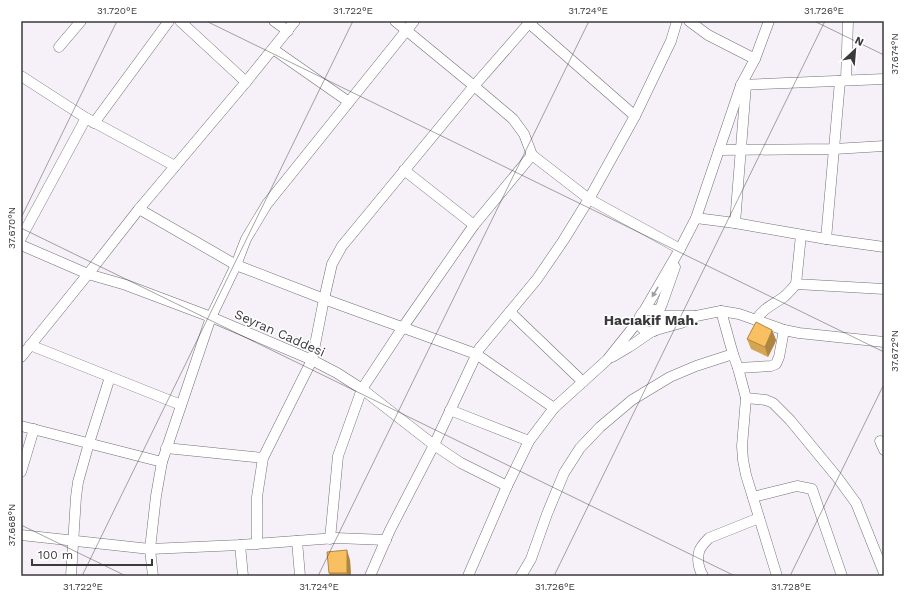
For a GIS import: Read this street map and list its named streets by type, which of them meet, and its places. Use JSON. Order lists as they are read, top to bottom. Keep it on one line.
{"streets":{"street":["Seyran Caddesi"]},"districts":["Hacıakif Mah."],"scale_bar":"100 m","north":"top right","coordinates":["31.720°E","31.722°E","31.724°E","31.726°E","37.674°N","37.670°N","37.672°N","37.668°N","31.728°E"]}
